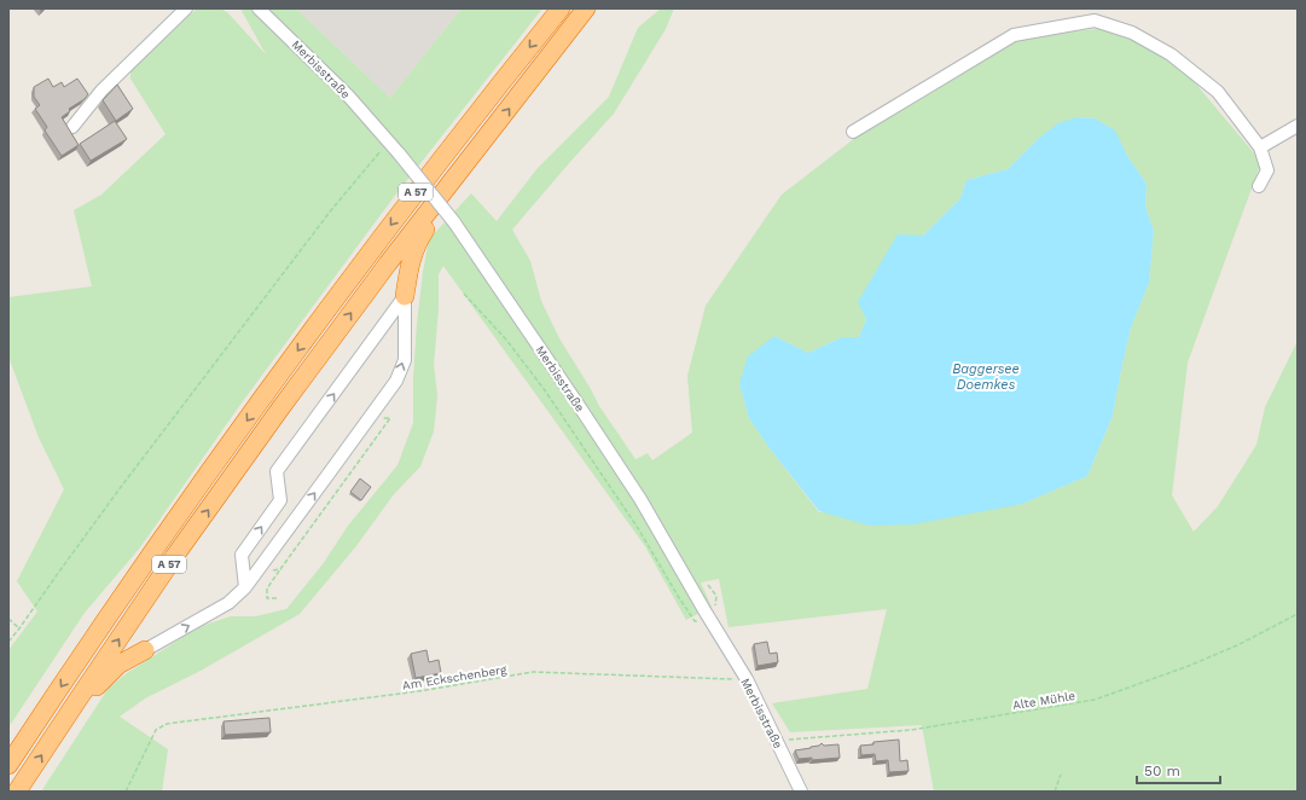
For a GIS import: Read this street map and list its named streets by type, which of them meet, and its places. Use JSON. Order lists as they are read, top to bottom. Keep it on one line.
{"streets":{"highway":["A 57"],"street":["Merbisstraße"],"path":["Am Eckschenberg","Alte Mühle"]},"crossings":[["Merbisstraße","Am Eckschenberg"],["Merbisstraße","Alte Mühle"]],"water":["Baggersee Doemkes"],"scale_bar":"50 m"}
